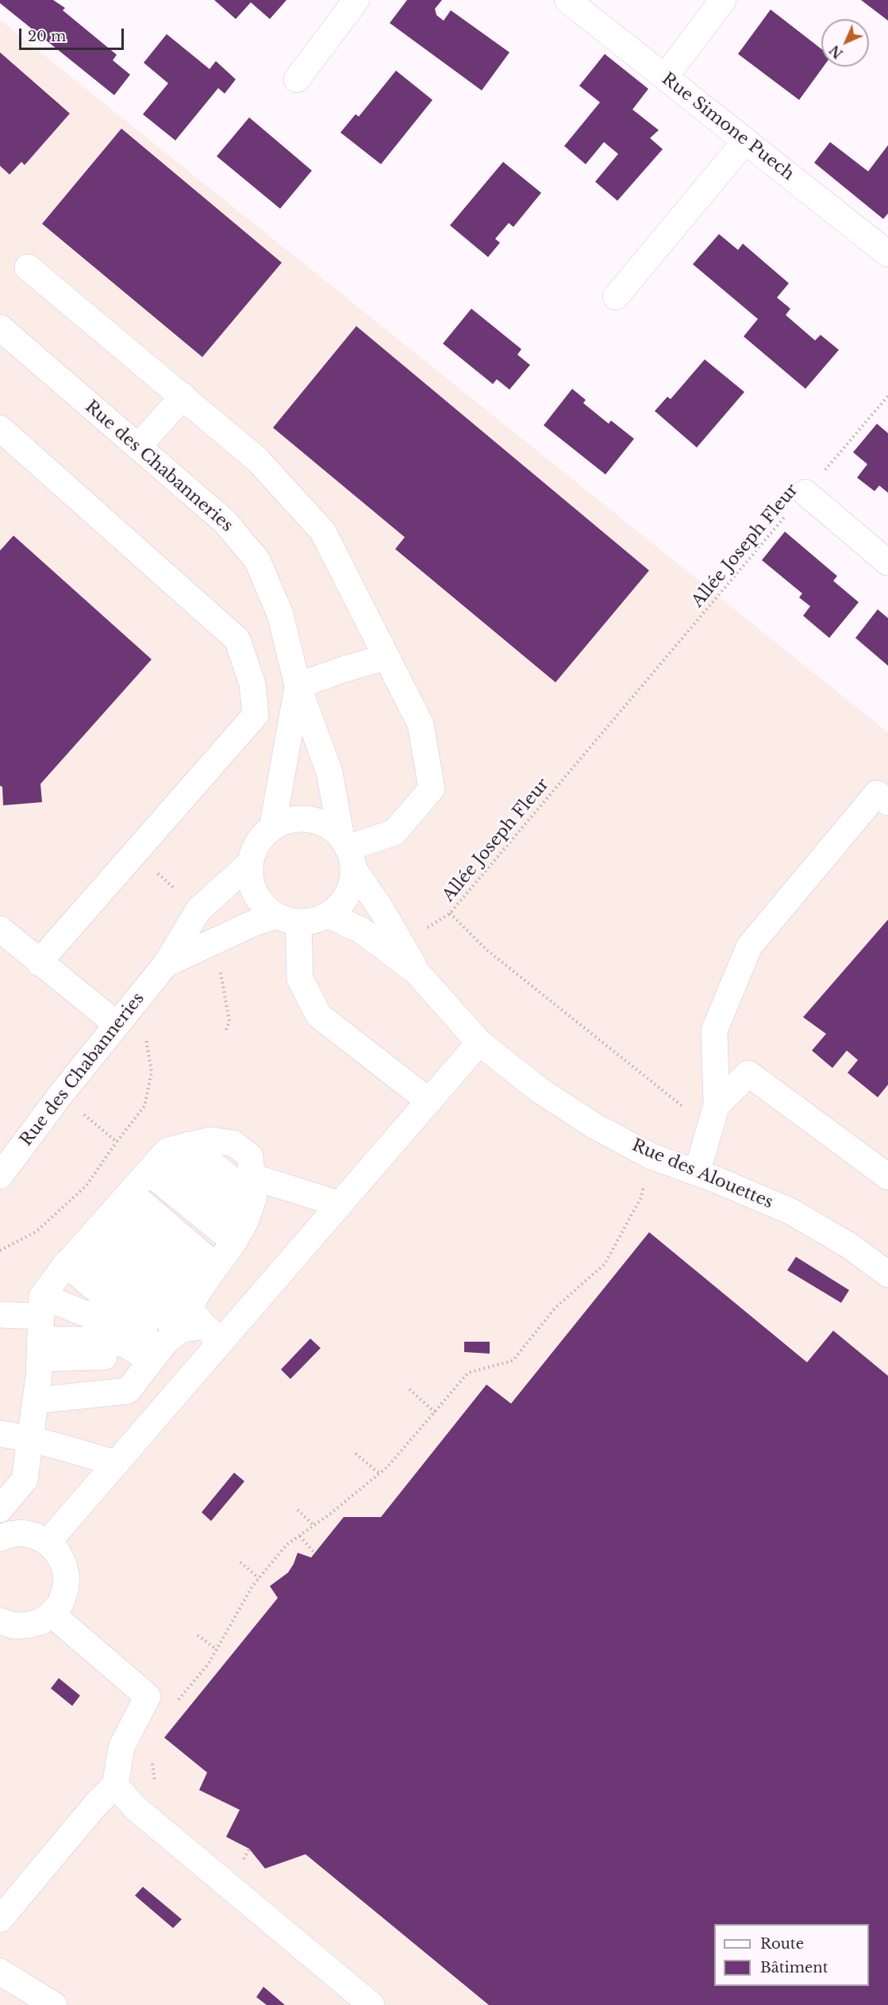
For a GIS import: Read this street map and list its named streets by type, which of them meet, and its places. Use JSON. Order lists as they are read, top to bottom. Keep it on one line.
{"streets":{"street":["Rue Simone Puech","Rue des Chabanneries","Rue des Alouettes"],"path":["Allée Joseph Fleur"]},"legend":["Route","Bâtiment"],"scale_bar":"20 m","north":"bottom left"}
